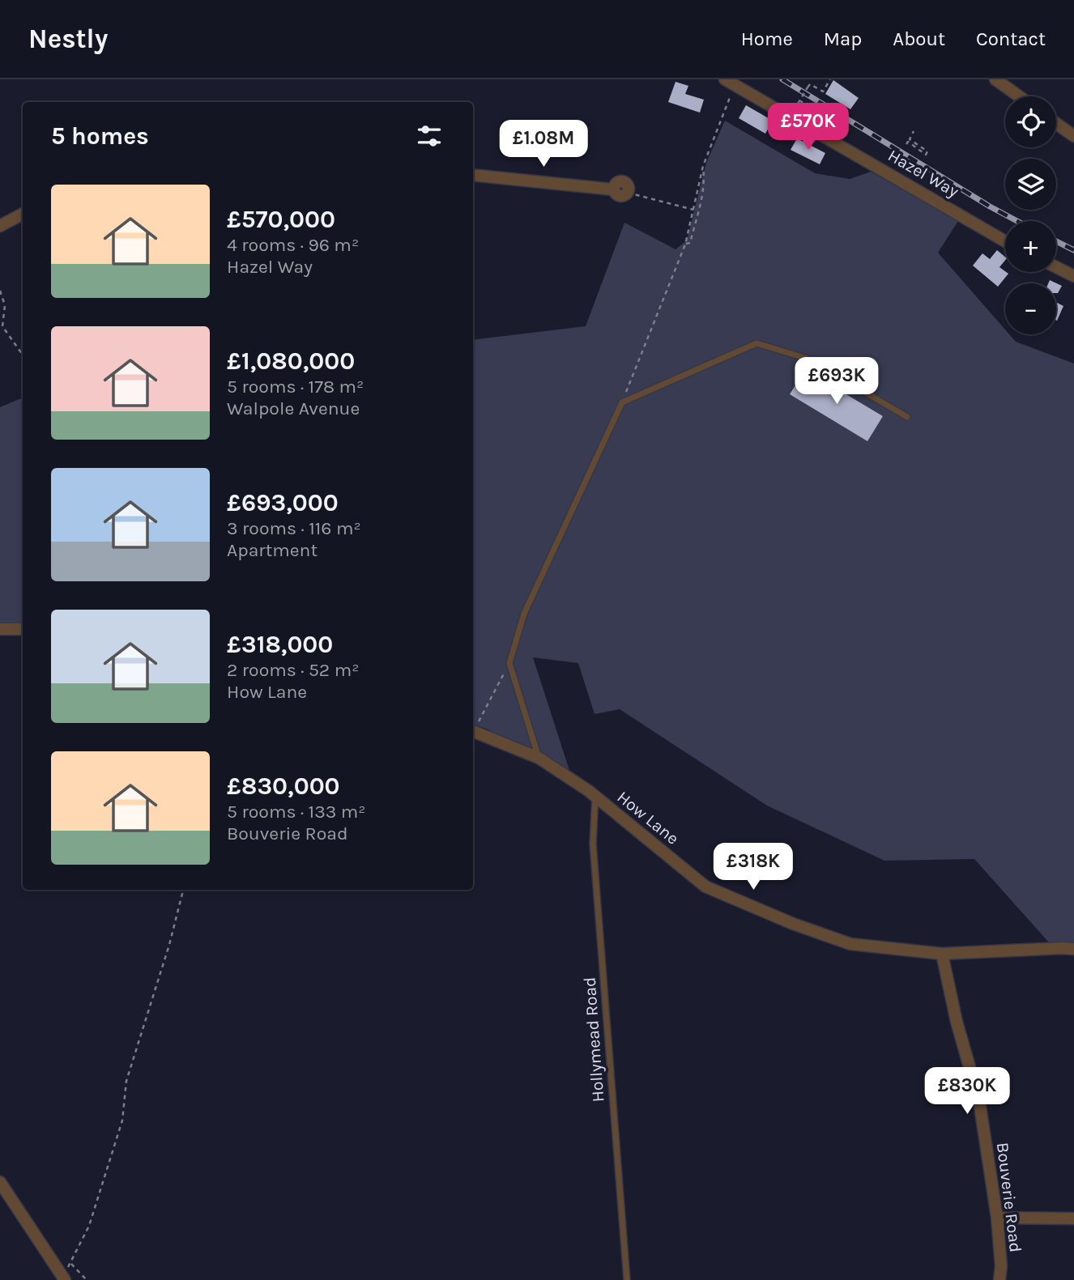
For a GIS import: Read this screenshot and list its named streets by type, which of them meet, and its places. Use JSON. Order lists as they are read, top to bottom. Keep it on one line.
{"streets":{"street":["Hazel Way","How Lane","Bouverie Road"],"lane":["Hollymead Road"]},"crossings":[["How Lane","Hollymead Road"],["How Lane","Bouverie Road"]],"page":{"header":"Nestly","nav":["Home","Map","About","Contact"],"map_buttons":["+","−"],"heading":"5 homes","price":["£570K","£1.08M","£693K","£318K","£830K"],"list":[{"name":"£570,000","note":"4 rooms · 96 m² · Hazel Way"},{"name":"£1,080,000","note":"5 rooms · 178 m² · Walpole Avenue"},{"name":"£693,000","note":"3 rooms · 116 m² · Apartment"},{"name":"£318,000","note":"2 rooms · 52 m² · How Lane"},{"name":"£830,000","note":"5 rooms · 133 m² · Bouverie Road"}]}}
